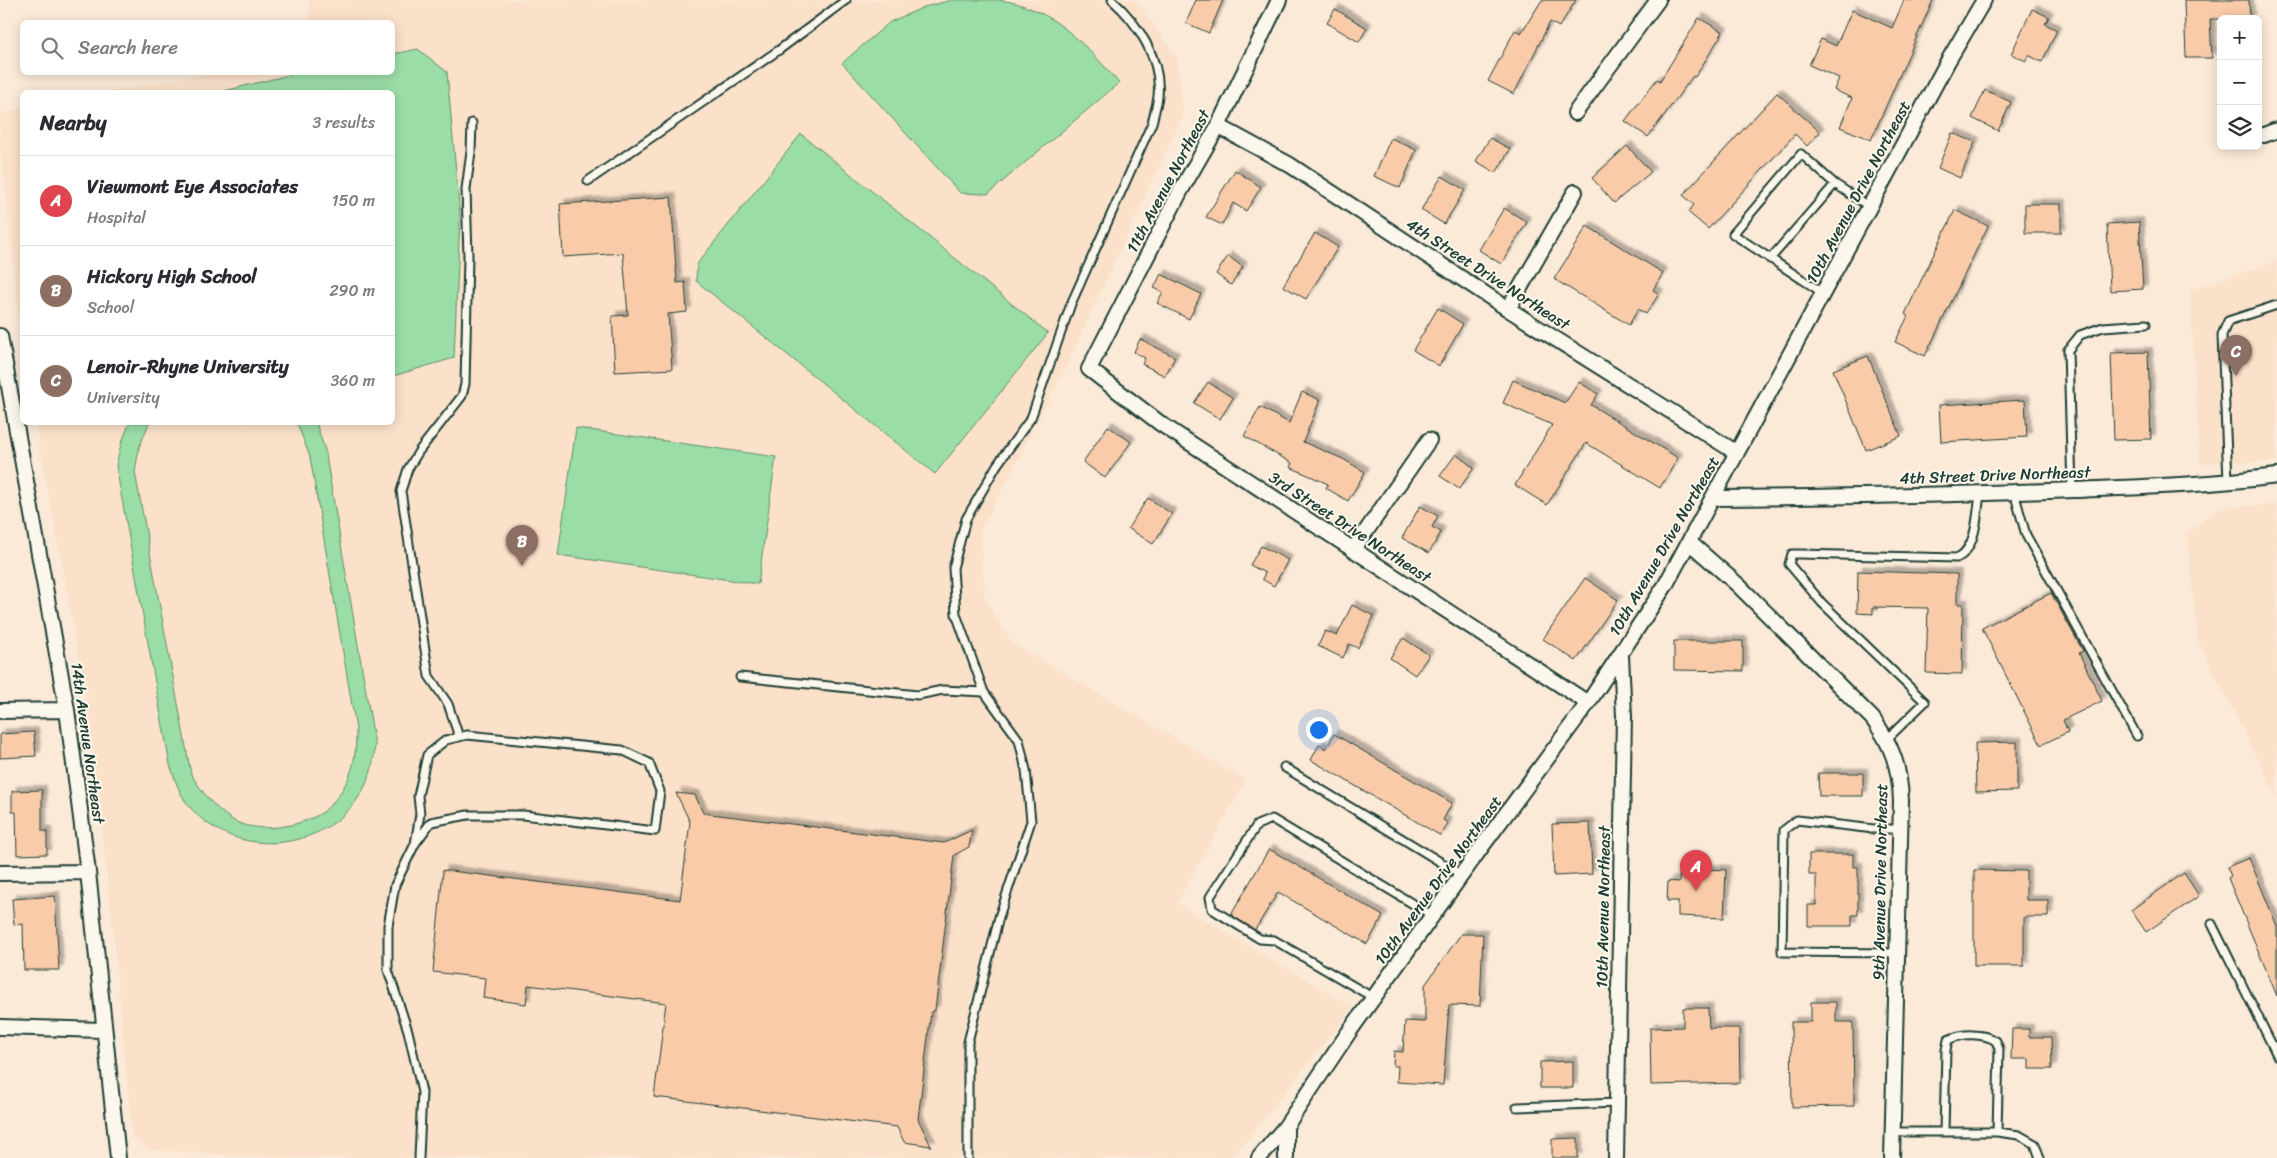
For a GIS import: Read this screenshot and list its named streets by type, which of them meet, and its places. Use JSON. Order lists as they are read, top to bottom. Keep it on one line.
{"streets":{"street":["11th Avenue Northeast","10th Avenue Drive Northeast","4th Street Drive Northeast","3rd Street Drive Northeast","14th Avenue Northeast","9th Avenue Drive Northeast","10th Avenue Northeast"]},"crossings":[["11th Avenue Northeast","4th Street Drive Northeast"],["11th Avenue Northeast","3rd Street Drive Northeast"],["10th Avenue Drive Northeast","4th Street Drive Northeast"],["10th Avenue Drive Northeast","3rd Street Drive Northeast"],["10th Avenue Drive Northeast","9th Avenue Drive Northeast"],["10th Avenue Drive Northeast","10th Avenue Northeast"]],"page":{"map_buttons":["+","−"],"search":"Search here","heading":["Nearby","3 results"],"list":[{"mark":"A","name":"Viewmont Eye Associates","note":"Hospital","value":"150 m"},{"mark":"B","name":"Hickory High School","note":"School","value":"290 m"},{"mark":"C","name":"Lenoir-Rhyne University","note":"University","value":"360 m"}],"pins":["C","B","A"]}}
